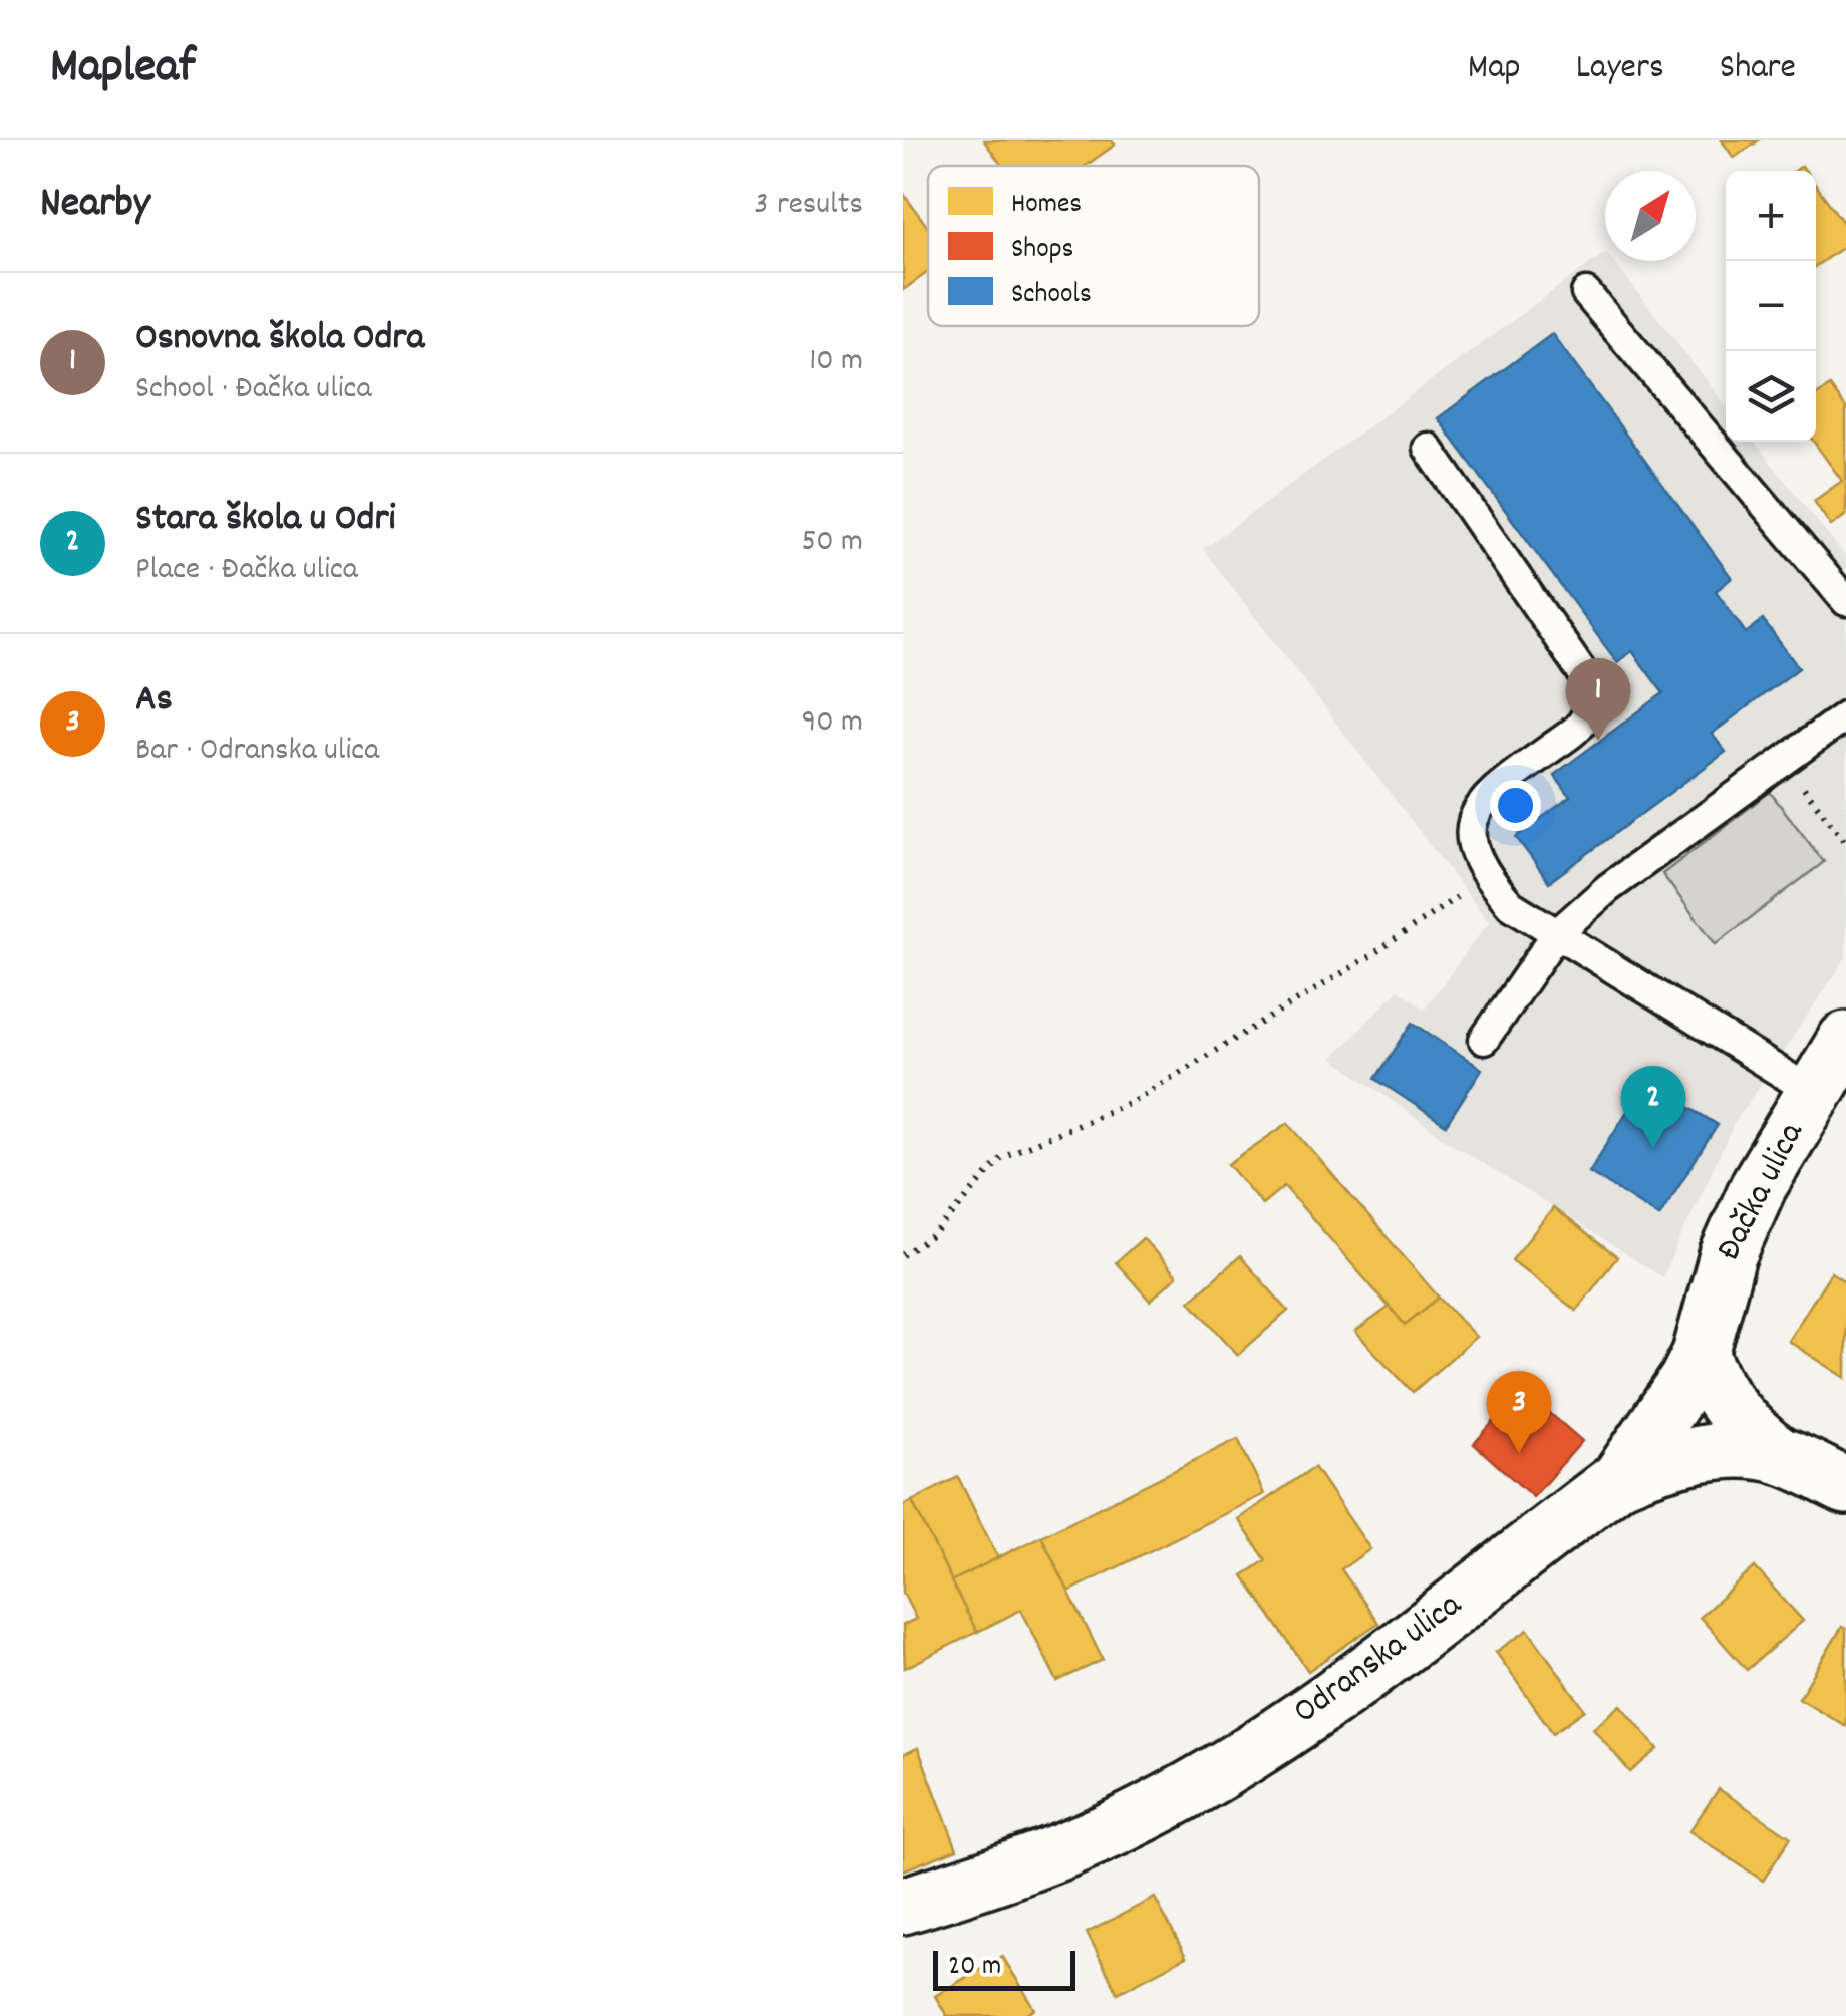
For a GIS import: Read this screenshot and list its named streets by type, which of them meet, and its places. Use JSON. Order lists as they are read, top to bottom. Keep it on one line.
{"streets":{"street":["Đačka ulica","Odranska ulica"]},"crossings":[["Đačka ulica","Odranska ulica"]],"legend":["Homes","Shops","Schools"],"scale_bar":"20 m","north":"top right","page":{"header":"Mapleaf","nav":["Map","Layers","Share"],"heading":["Nearby","3 results"],"map_buttons":["+","−"],"list":[{"mark":"1","name":"Osnovna škola Odra","note":"School · Đačka ulica","value":"10 m"},{"mark":"2","name":"Stara škola u Odri","note":"Place · Đačka ulica","value":"50 m"},{"mark":"3","name":"As","note":"Bar · Odranska ulica","value":"90 m"}],"pins":["1","2","3"],"scale":"20 m"}}
